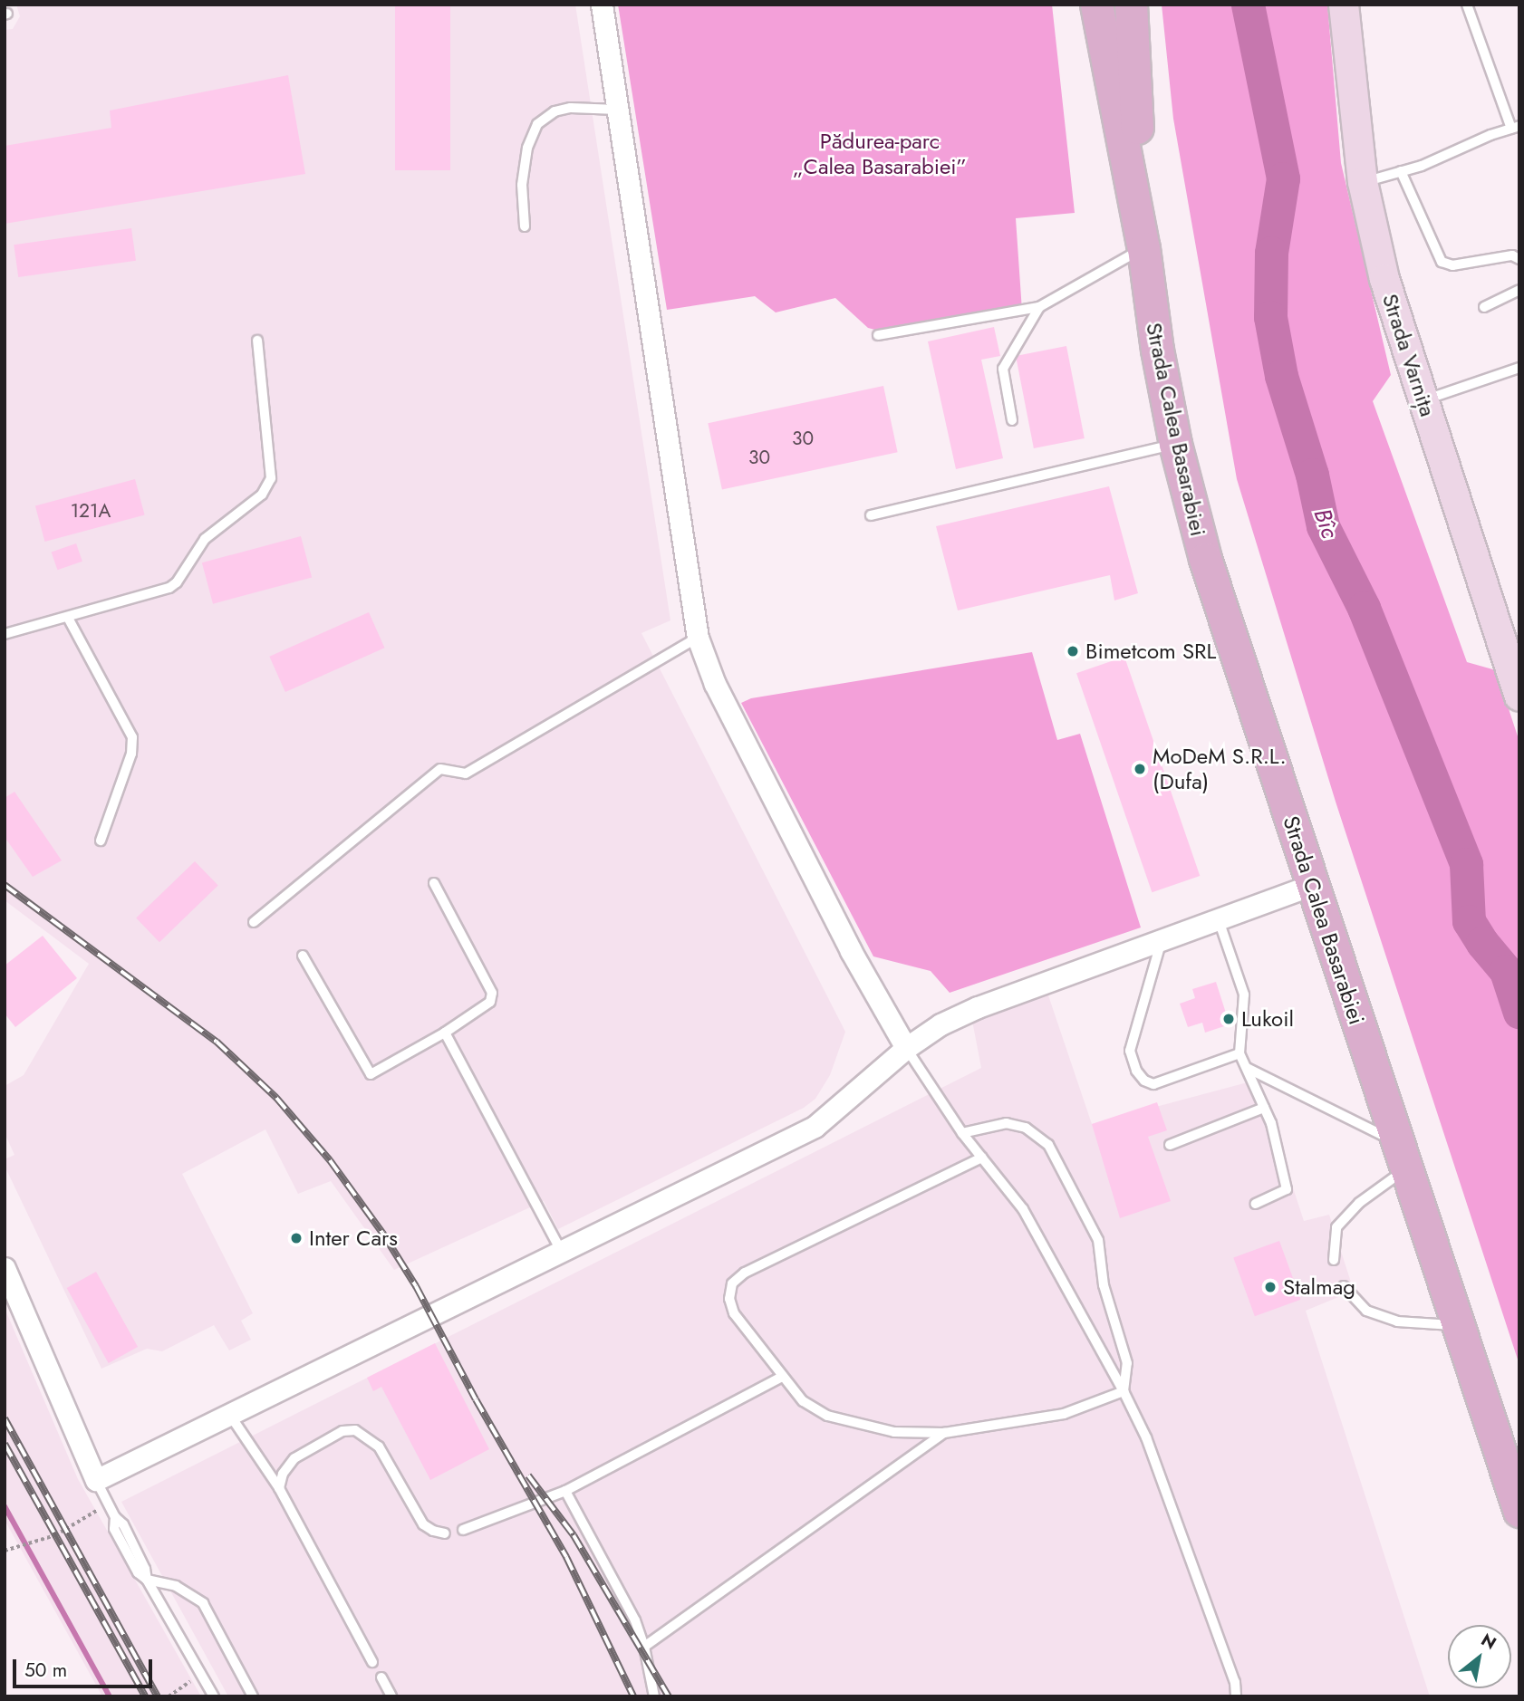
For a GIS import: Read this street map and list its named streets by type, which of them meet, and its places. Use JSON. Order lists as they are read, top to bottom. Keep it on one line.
{"streets":{"main road":["Strada Calea Basarabiei"],"street":["Strada Varnița"]},"water":["Bîc"],"parks":["Pădurea-parc „Calea Basarabiei”"],"places":["Bimetcom SRL","MoDeM S.R.L. (Dufa)","Lukoil","Inter Cars","Stalmag"],"house_numbers":["30","30","121A"],"scale_bar":"50 m","north":"top right"}
